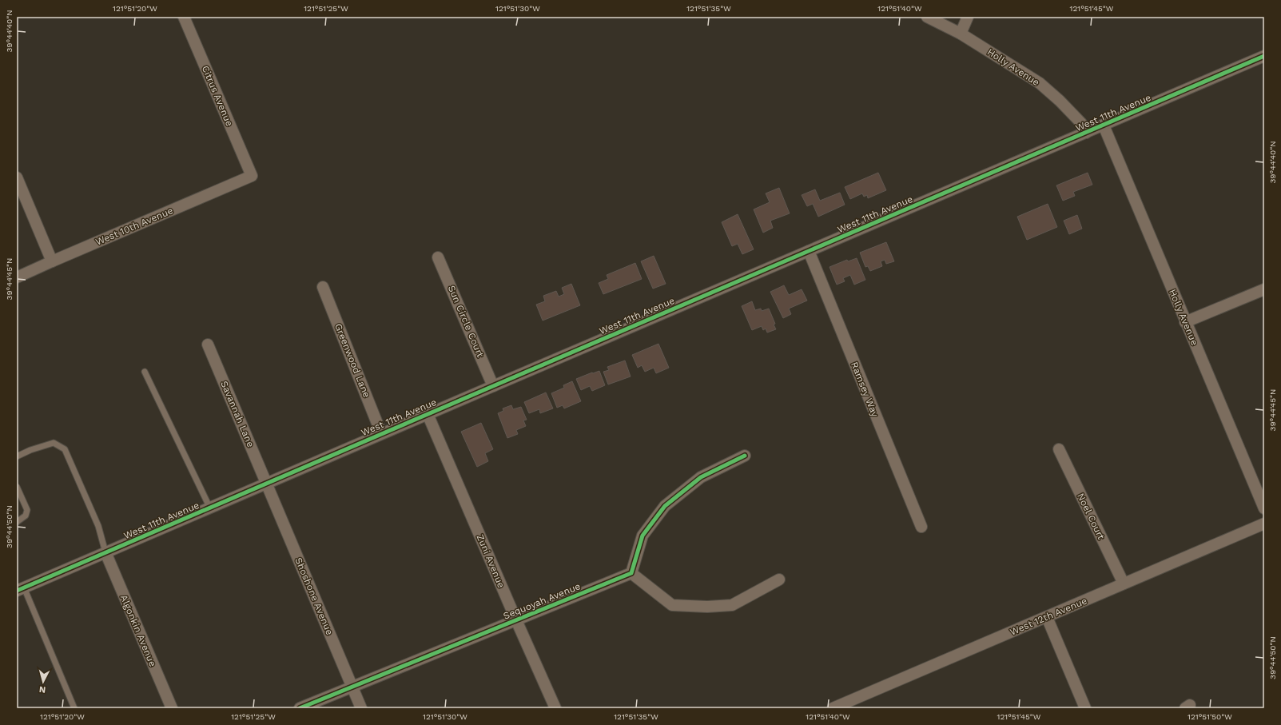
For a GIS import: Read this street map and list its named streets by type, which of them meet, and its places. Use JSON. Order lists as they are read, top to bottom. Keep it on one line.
{"streets":{"street":["Holly Avenue","Citrus Avenue","West 11th Avenue","West 10th Avenue","Sun Circle Court","Greenwood Lane","Ramsey Way","Savannah Lane","Noel Court","Zuni Avenue","Shoshone Avenue","Sequoyah Avenue","West 12th Avenue","Algonkin Avenue"]},"crossings":[["Holly Avenue","West 11th Avenue"],["Citrus Avenue","West 10th Avenue"],["West 11th Avenue","Sun Circle Court"],["West 11th Avenue","Greenwood Lane"],["West 11th Avenue","Ramsey Way"],["West 11th Avenue","Savannah Lane"],["West 11th Avenue","Zuni Avenue"],["West 11th Avenue","Shoshone Avenue"],["West 11th Avenue","Algonkin Avenue"],["Savannah Lane","Shoshone Avenue"],["Noel Court","West 12th Avenue"],["Zuni Avenue","Sequoyah Avenue"],["Shoshone Avenue","Sequoyah Avenue"]],"north":"bottom","coordinates":["121°51'20\"W","121°51'25\"W","121°51'30\"W","121°51'35\"W","121°51'40\"W","121°51'45\"W","39°44'40\"N","39°44'45\"N","39°44'50\"N","121°51'50\"W"]}
